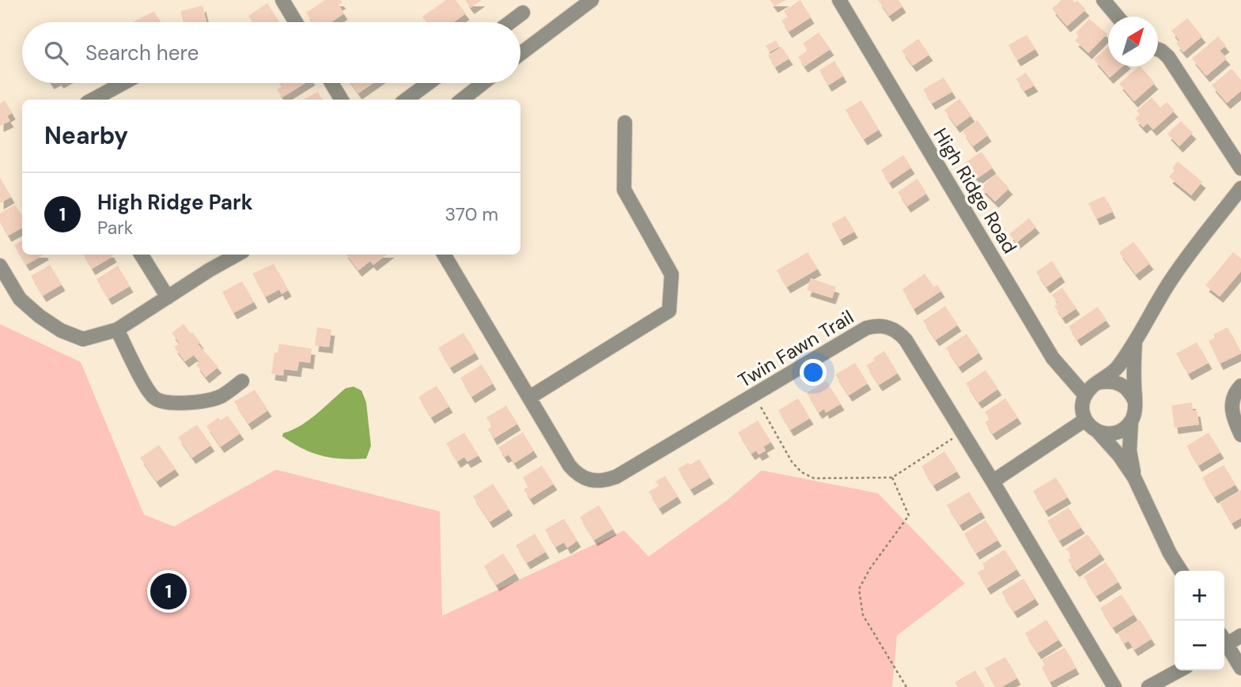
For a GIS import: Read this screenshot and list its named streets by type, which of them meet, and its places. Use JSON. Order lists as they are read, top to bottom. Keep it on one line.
{"streets":{"street":["High Ridge Road","Twin Fawn Trail"]},"north":"top right","page":{"search":"Search here","heading":"Nearby","list":[{"mark":"1","name":"High Ridge Park","note":"Park","value":"370 m"}],"pins":"1","map_buttons":["+","−"]}}
